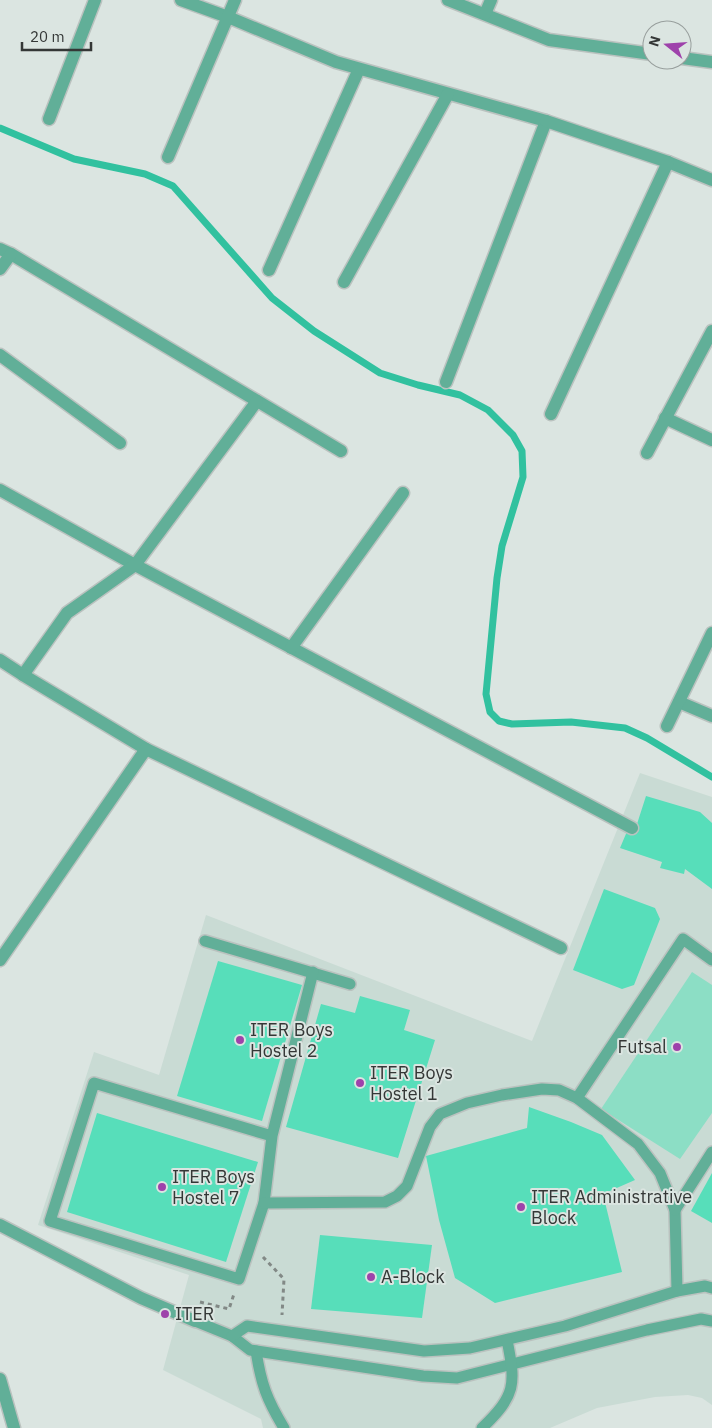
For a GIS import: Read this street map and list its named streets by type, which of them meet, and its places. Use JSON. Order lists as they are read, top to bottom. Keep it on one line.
{"places":["ITER Boys Hostel 2","Futsal","ITER Boys Hostel 1","ITER Boys Hostel 7","ITER Administrative Block","A-Block","ITER"],"scale_bar":"20 m","north":"left"}
